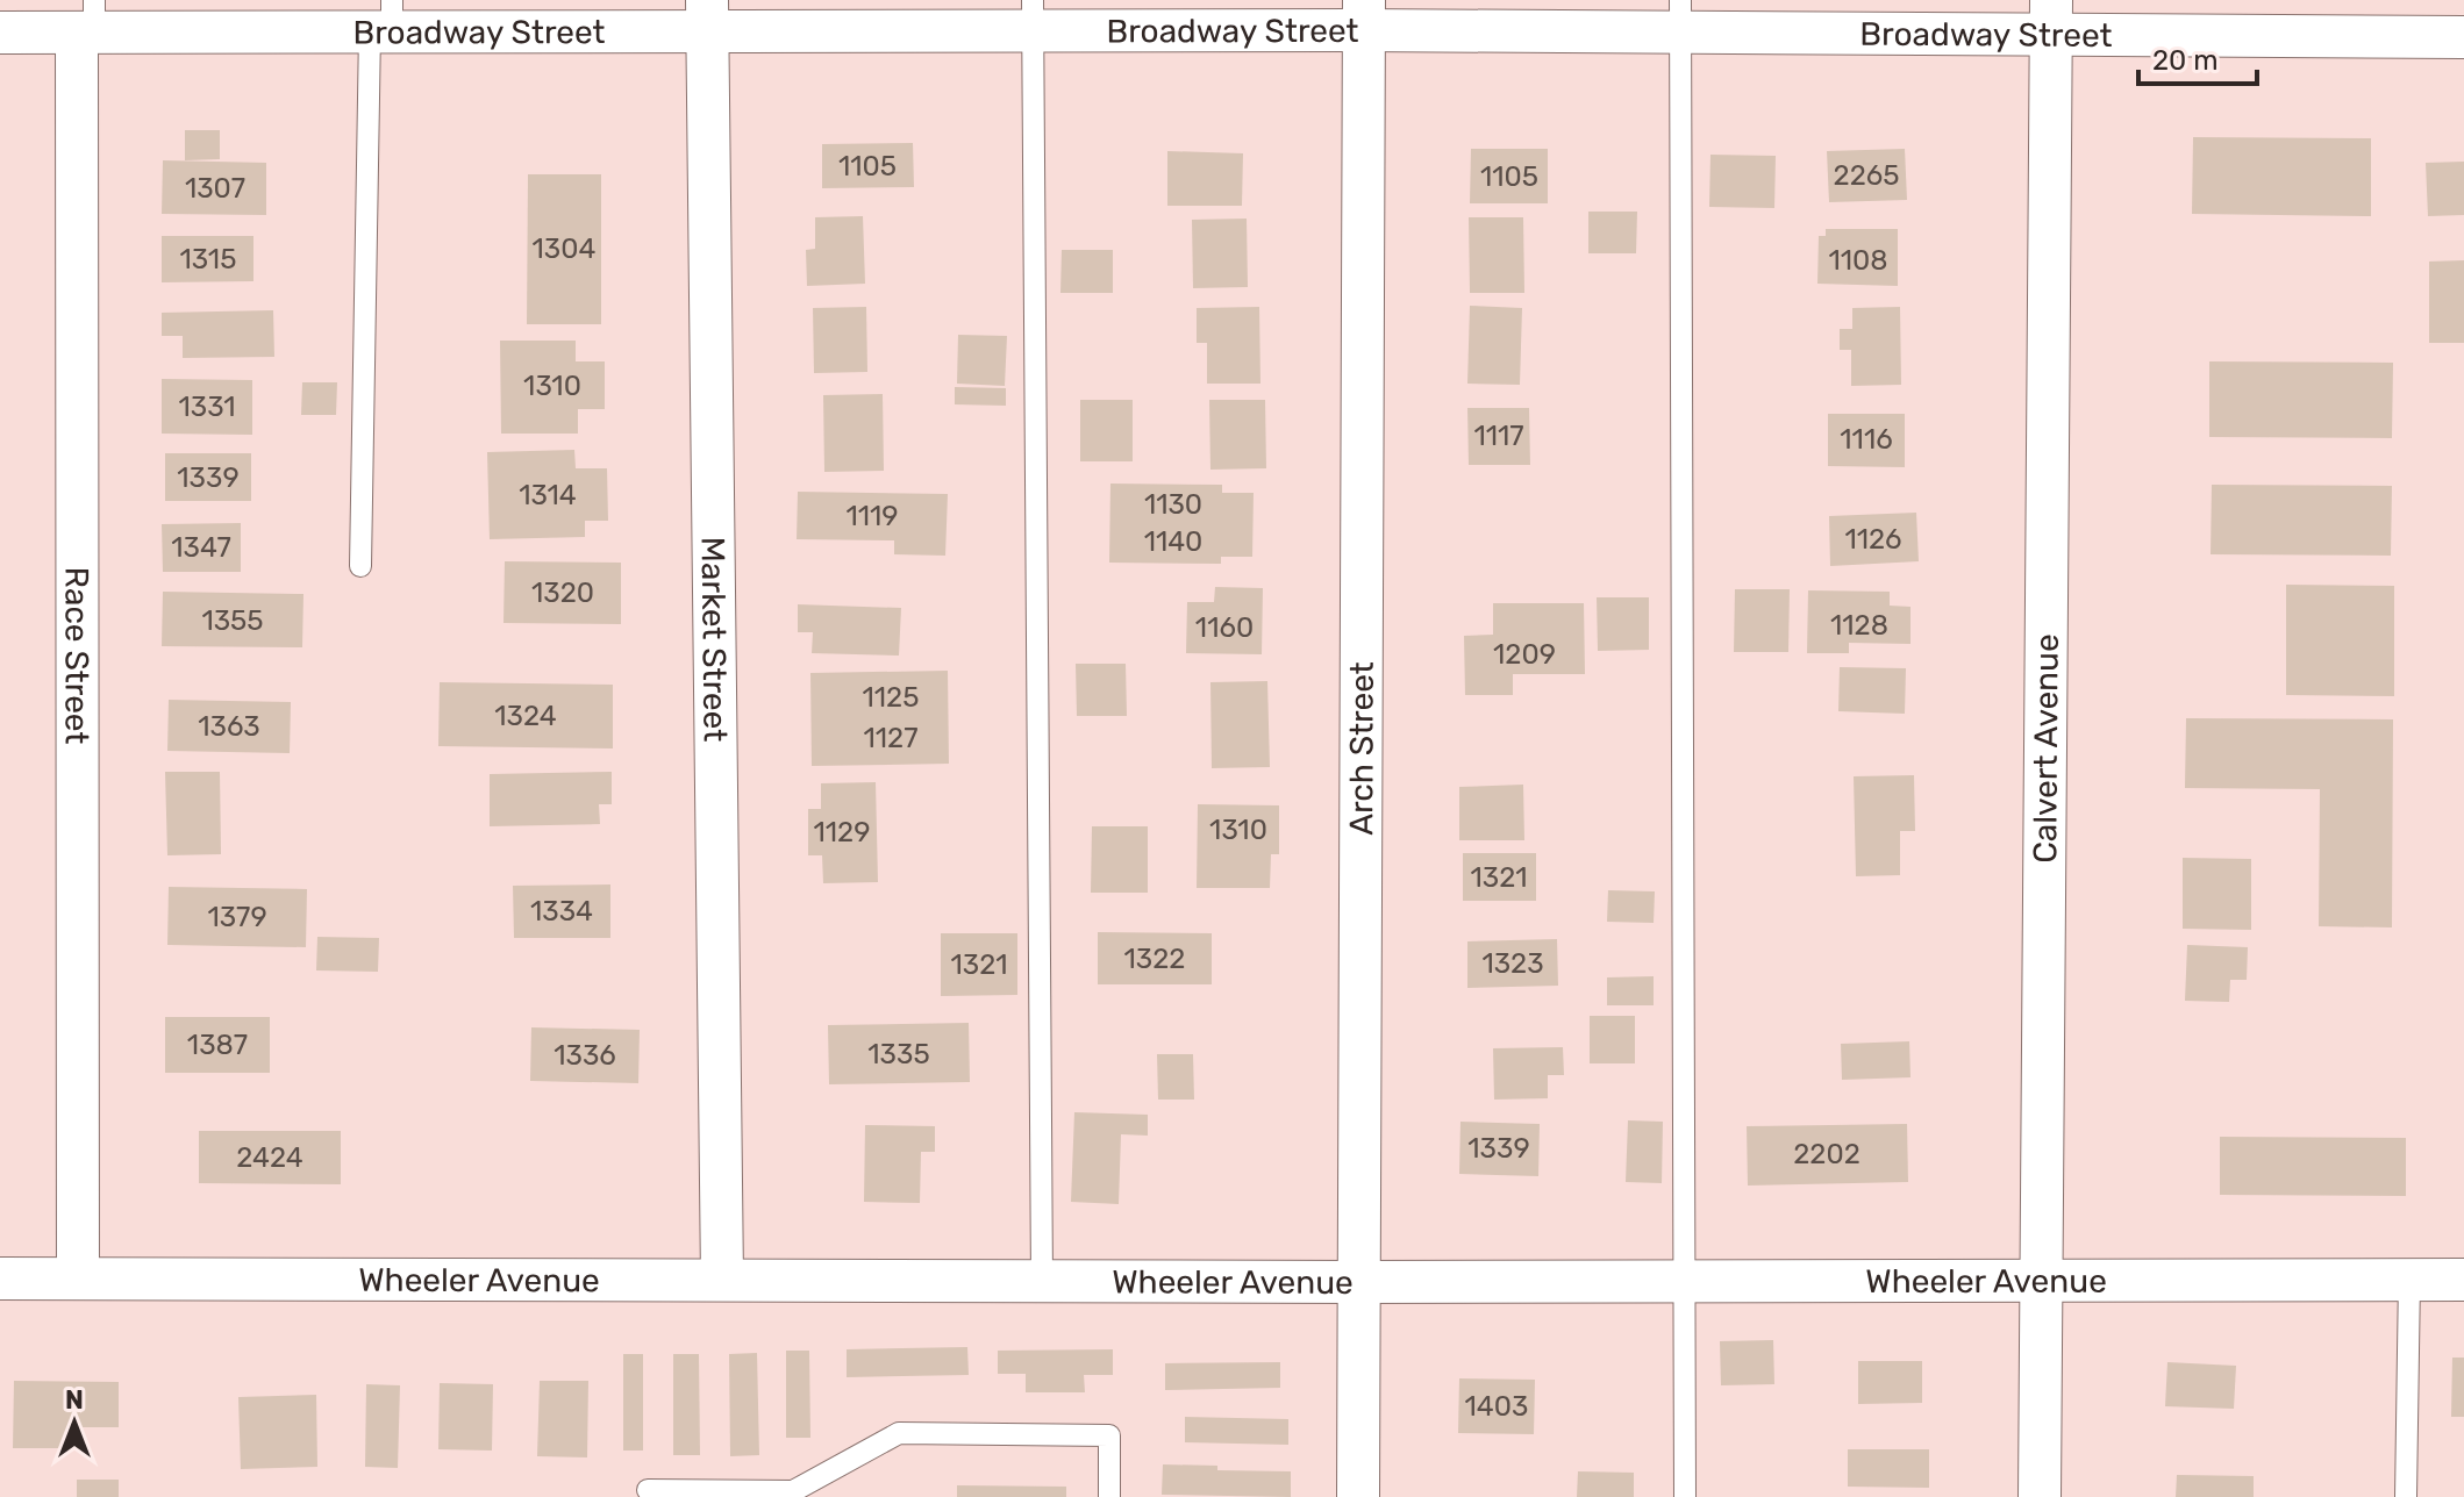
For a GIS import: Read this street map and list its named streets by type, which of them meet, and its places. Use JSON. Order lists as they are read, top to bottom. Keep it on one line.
{"streets":{"street":["Broadway Street","Market Street","Race Street","Arch Street","Calvert Avenue","Wheeler Avenue"]},"crossings":[["Broadway Street","Market Street"],["Broadway Street","Race Street"],["Broadway Street","Arch Street"],["Broadway Street","Calvert Avenue"],["Market Street","Wheeler Avenue"],["Race Street","Wheeler Avenue"],["Arch Street","Wheeler Avenue"],["Calvert Avenue","Wheeler Avenue"]],"house_numbers":["1105","2265","1105","1307","1304","1315","1108","1310","1331","1117","1116","1339","1314","1130","1119","1126","1140","1347","1320","1355","1128","1160","1209","1125","1324","1363","1127","1310","1129","1321","1334","1379","1322","1323","1321","1387","1335","1336","1339","2202","2424","1403"],"scale_bar":"20 m","north":"top"}
